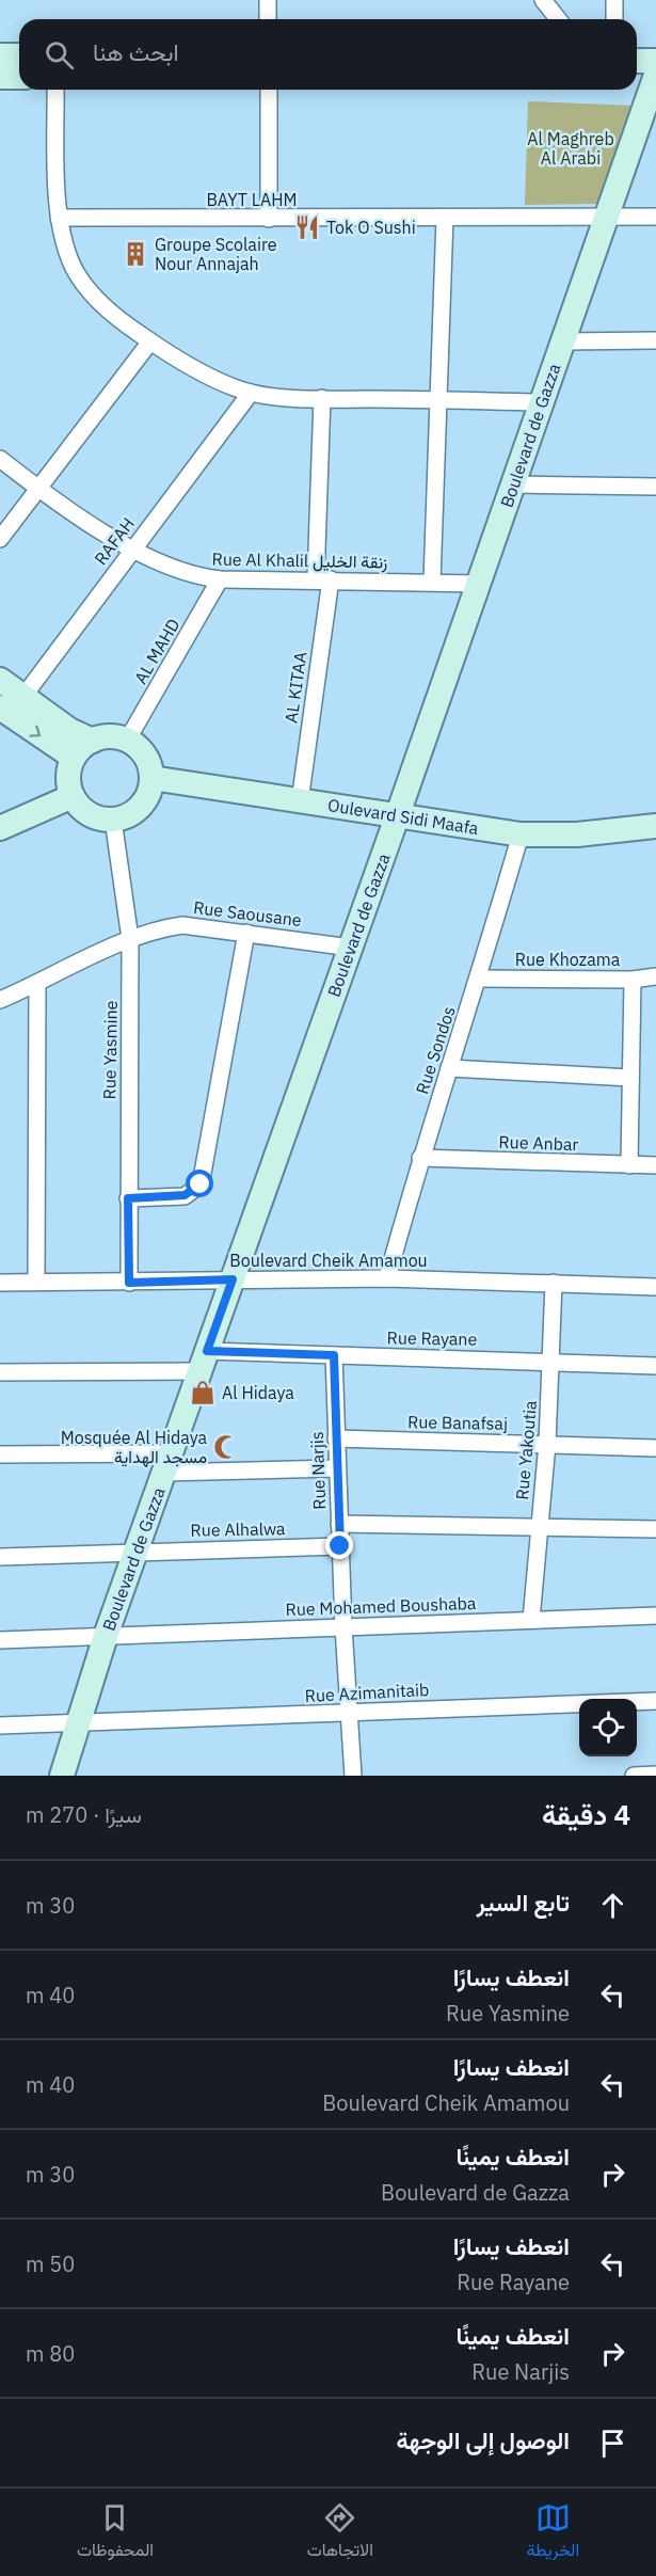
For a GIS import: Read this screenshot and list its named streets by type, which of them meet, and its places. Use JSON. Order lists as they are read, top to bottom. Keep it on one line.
{"streets":{"main road":["Boulevard de Gazza","Oulevard Sidi Maafa"],"street":["BAYT LAHM","RAFAH","Rue Al Khalil زنقة الخليل","AL MAHD","AL KITAA","Rue Saousane","Rue Khozama","Rue Yasmine","Rue Sondos","Rue Anbar","Boulevard Cheik Amamou","Rue Rayane","Rue Banafsaj","Rue Yakoutia","Rue Narjis","Rue Alhalwa","Rue Mohamed Boushaba","Rue Azimanitaib"]},"crossings":[["BAYT LAHM","Boulevard de Gazza"],["Boulevard de Gazza","Rue Al Khalil زنقة الخليل"],["Boulevard de Gazza","Oulevard Sidi Maafa"],["Boulevard de Gazza","Rue Saousane"],["Boulevard de Gazza","Boulevard Cheik Amamou"],["Boulevard de Gazza","Rue Rayane"],["Boulevard de Gazza","Rue Alhalwa"],["Boulevard de Gazza","Rue Mohamed Boushaba"],["Boulevard de Gazza","Rue Azimanitaib"],["RAFAH","Rue Al Khalil زنقة الخليل"],["Rue Al Khalil زنقة الخليل","AL MAHD"],["Rue Al Khalil زنقة الخليل","AL KITAA"],["AL MAHD","Oulevard Sidi Maafa"],["AL MAHD","Rue Yasmine"],["AL KITAA","Oulevard Sidi Maafa"],["Oulevard Sidi Maafa","Rue Yasmine"],["Oulevard Sidi Maafa","Rue Sondos"],["Rue Saousane","Rue Yasmine"],["Rue Khozama","Rue Sondos"],["Rue Yasmine","Boulevard Cheik Amamou"],["Rue Sondos","Rue Anbar"],["Rue Sondos","Boulevard Cheik Amamou"],["Boulevard Cheik Amamou","Rue Yakoutia"],["Rue Rayane","Rue Yakoutia"],["Rue Rayane","Rue Narjis"],["Rue Banafsaj","Rue Yakoutia"],["Rue Banafsaj","Rue Narjis"],["Rue Yakoutia","Rue Mohamed Boushaba"],["Rue Narjis","Rue Alhalwa"],["Rue Narjis","Rue Mohamed Boushaba"],["Rue Narjis","Rue Azimanitaib"]],"parks":["Al Maghreb Al Arabi"],"places":{"restaurant":["Tok O Sushi"],"building":["Groupe Scolaire Nour Annajah"],"shop":["Al Hidaya"],"mosque":["Mosquée Al Hidaya مسجد الهداية"]},"page":{"search":"ابحث هنا","heading":["4 دقيقة","سيرًا · 270 m"],"list":[["تابع السير","30 m"],["انعطف يسارًا","Rue Yasmine","40 m"],["انعطف يسارًا","Boulevard Cheik Amamou","40 m"],["انعطف يمينًا","Boulevard de Gazza","30 m"],["انعطف يسارًا","Rue Rayane","50 m"],["انعطف يمينًا","Rue Narjis","80 m"],"الوصول إلى الوجهة"],"nav":["الخريطة","الاتجاهات","المحفوظات"]}}
